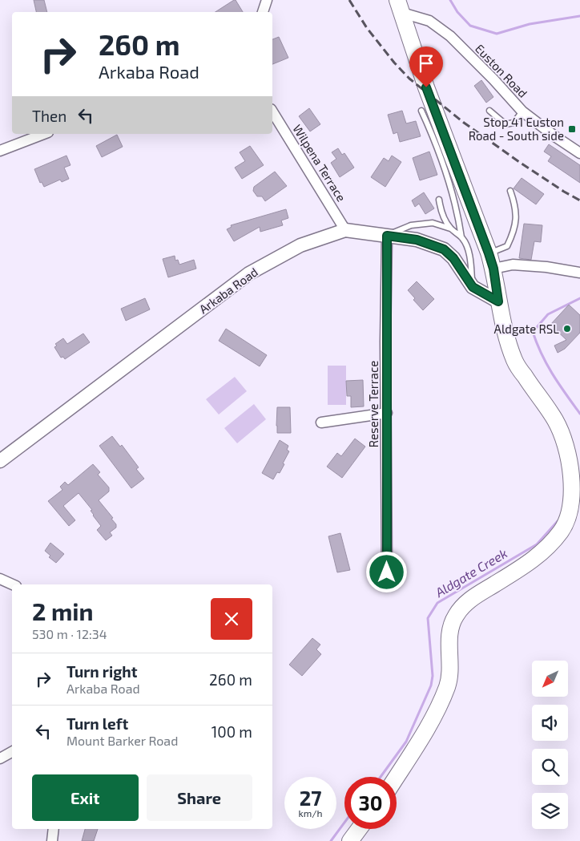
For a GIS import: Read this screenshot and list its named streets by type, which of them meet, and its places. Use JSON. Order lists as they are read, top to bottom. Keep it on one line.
{"streets":{"street":["Euston Road","Wilpena Terrace","Arkaba Road","Reserve Terrace"]},"crossings":[["Wilpena Terrace","Arkaba Road"],["Arkaba Road","Reserve Terrace"]],"water":["Aldgate Creek"],"places":{"transit":["Stop 41 Euston Road - South side"],"other":["Aldgate RSL"]},"north":"bottom left","page":{"turn":["260 m","Arkaba Road"],"then":"Then","heading":["2 min","530 m · 12:34"],"list":[{"name":"Turn right","note":"Arkaba Road","value":"260 m"},{"name":"Turn left","note":"Mount Barker Road","value":"100 m"}],"buttons":["Exit","Share"],"speed":"27 km/h","limit":"30"}}
